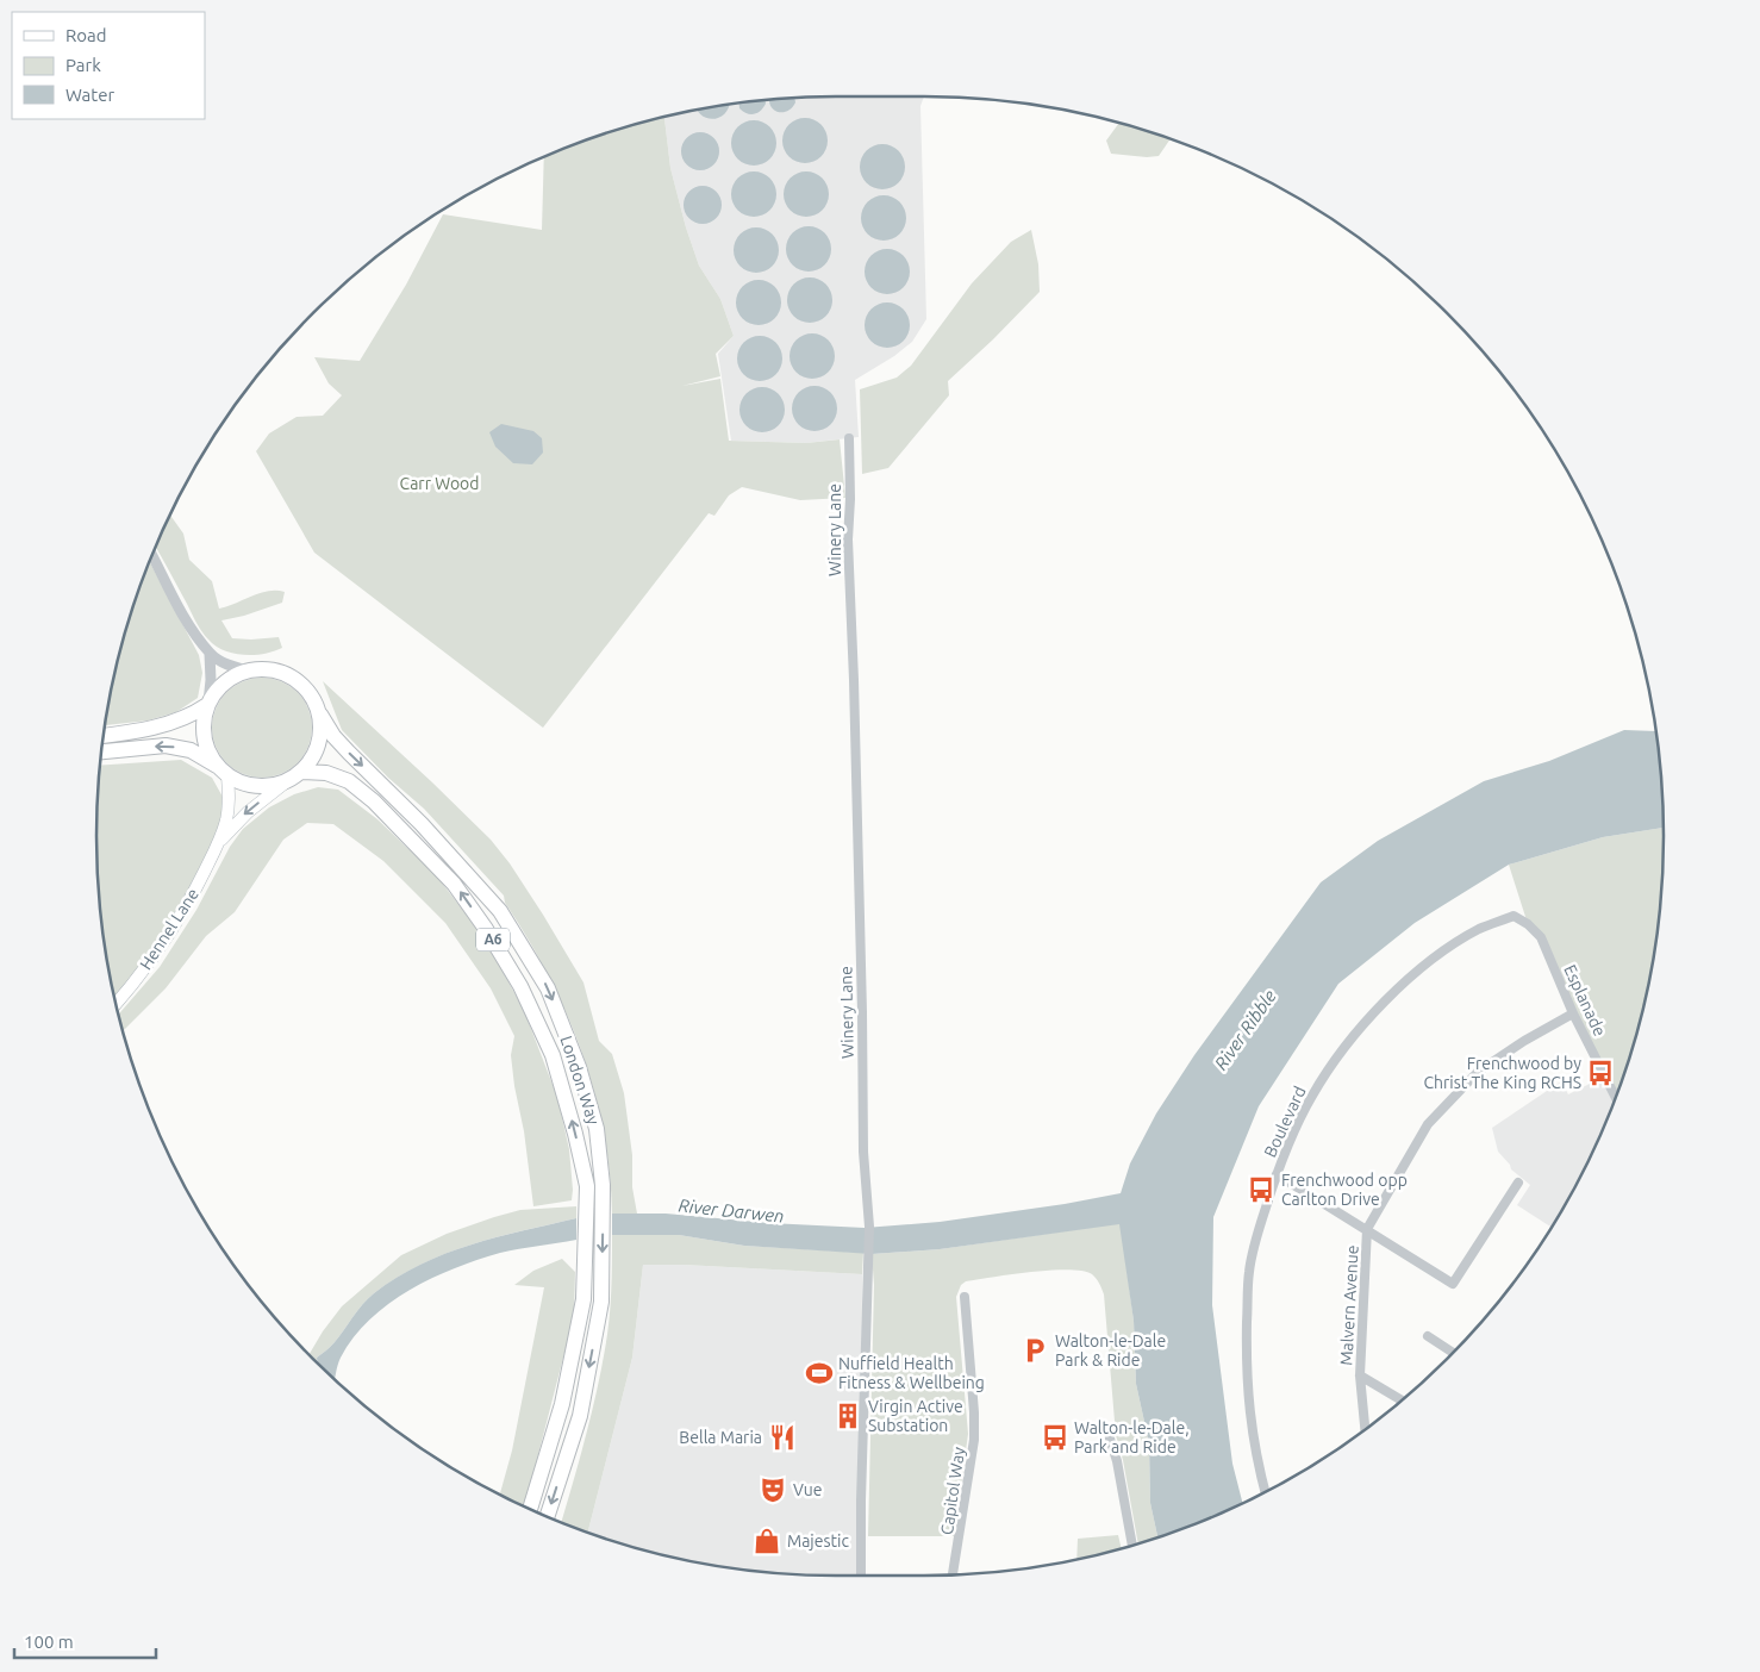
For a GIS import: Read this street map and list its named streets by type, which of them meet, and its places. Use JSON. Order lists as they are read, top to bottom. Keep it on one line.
{"streets":{"highway":["A6","London Way"],"main road":["Hennel Lane"],"street":["Winery Lane","Esplanade","Boulevard","Malvern Avenue","Capitol Way"]},"crossings":[["Hennel Lane","A6"],["Hennel Lane","London Way"],["A6","London Way"],["Esplanade","Boulevard"],["Esplanade","Malvern Avenue"]],"water":["River Ribble","River Darwen"],"parks":["Carr Wood"],"places":{"bus stop":["Frenchwood by Christ The King RCHS","Frenchwood opp Carlton Drive","Walton-le-Dale, Park and Ride"],"parking":["Walton-le-Dale Park & Ride"],"sports":["Nuffield Health Fitness & Wellbeing"],"building":["Virgin Active Substation"],"restaurant":["Bella Maria"],"theatre":["Vue"],"shop":["Majestic"]},"legend":["Road","Park","Water"],"scale_bar":"100 m"}
